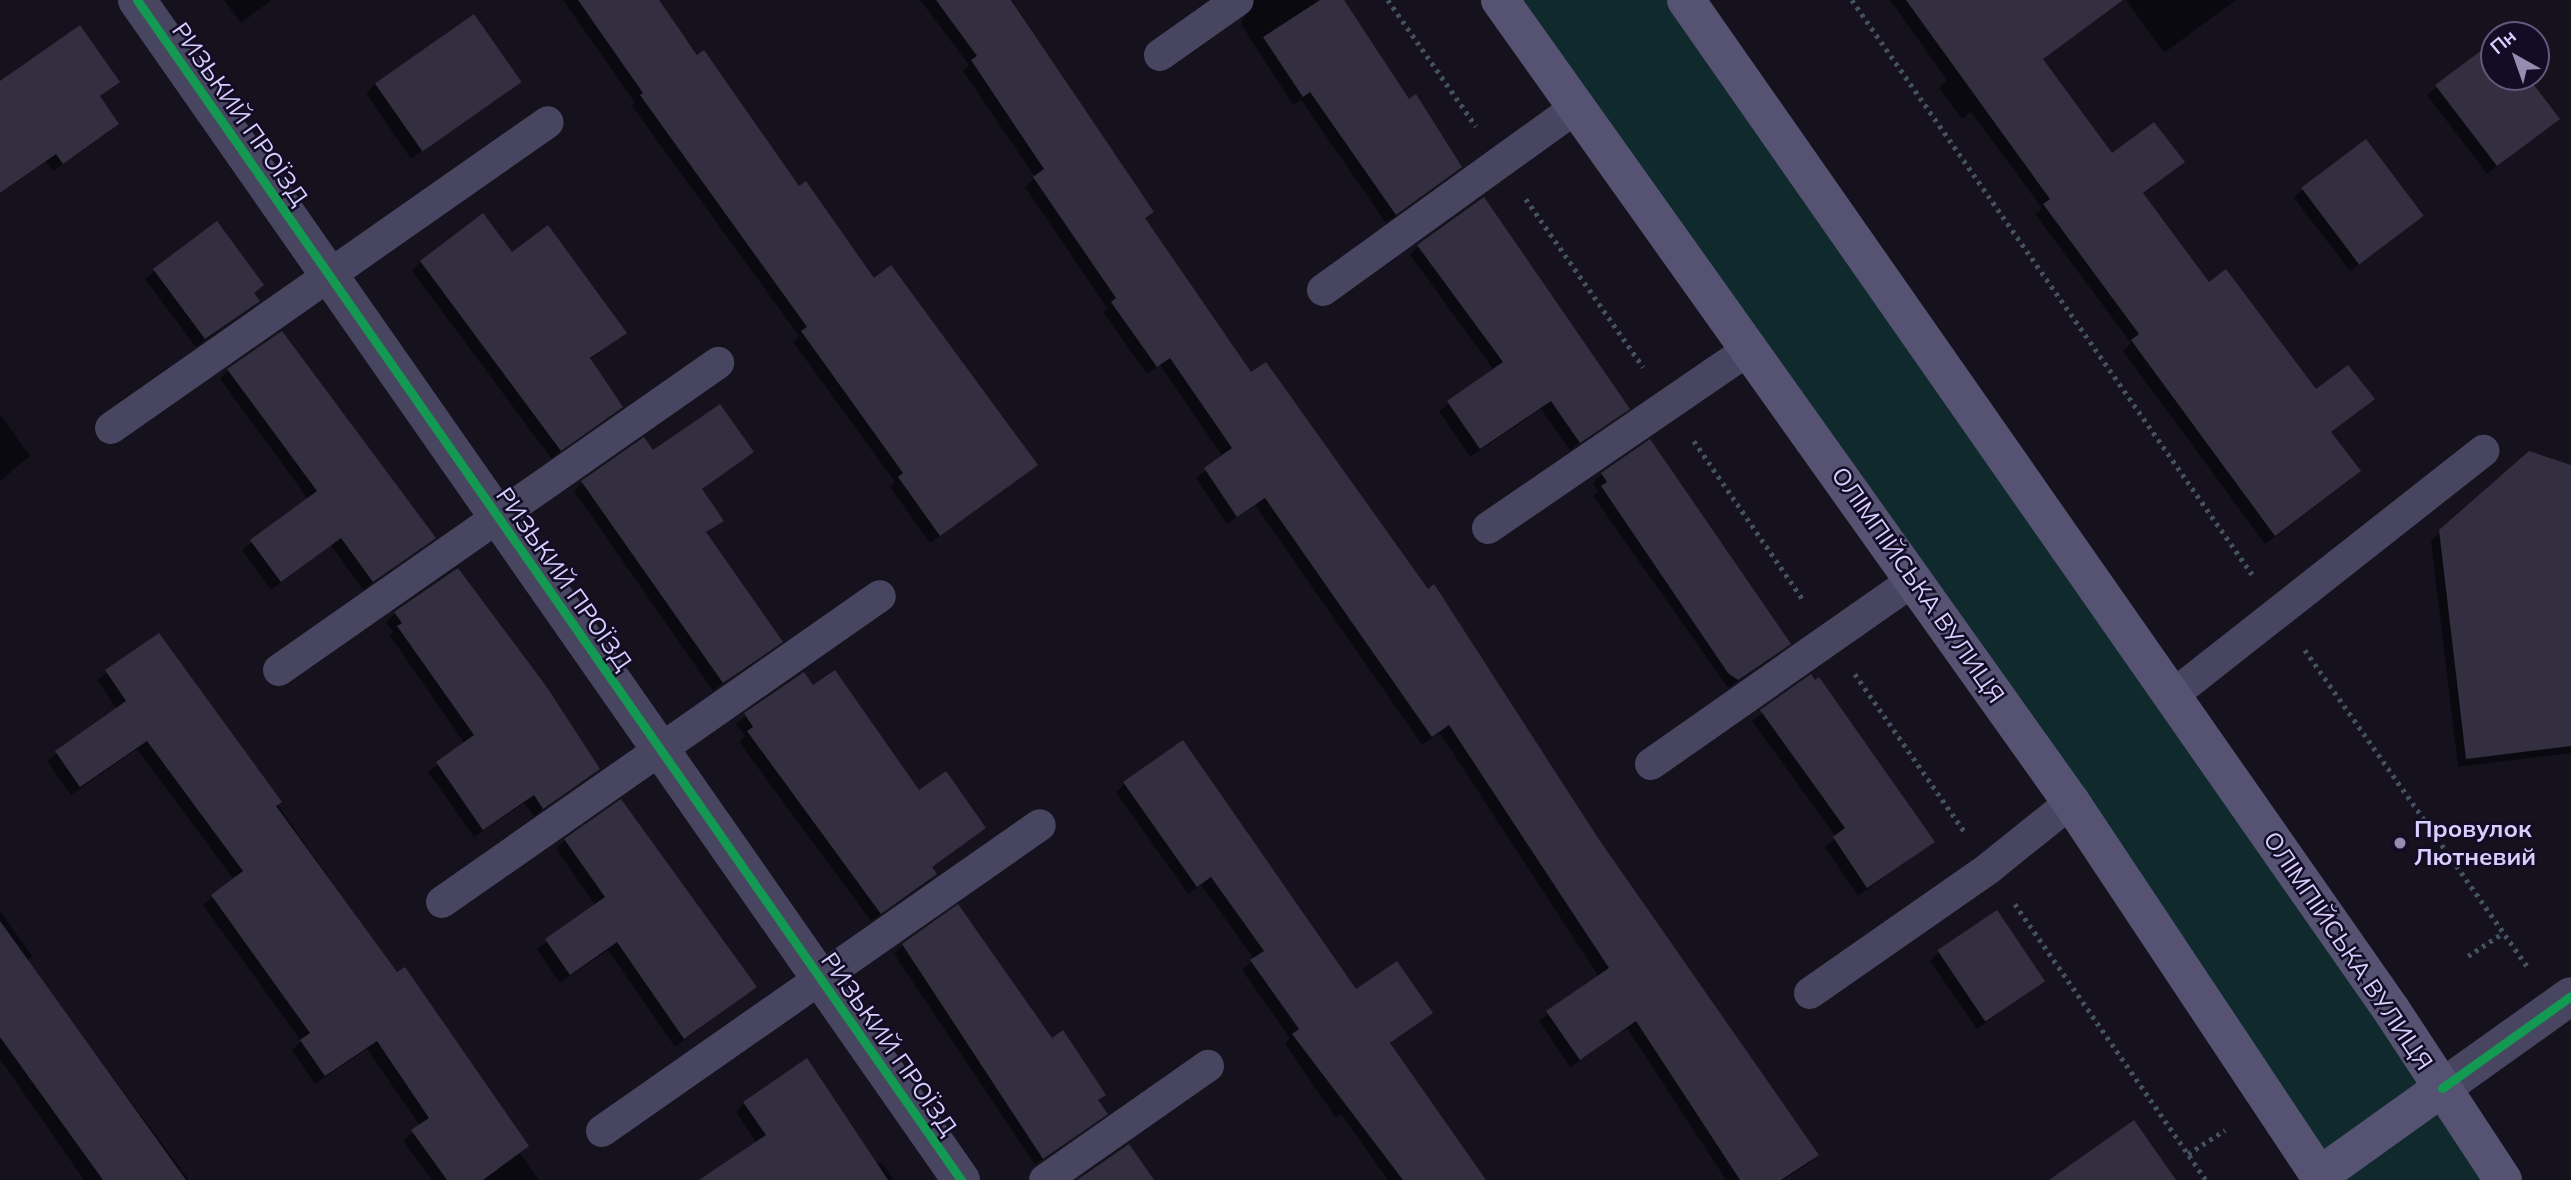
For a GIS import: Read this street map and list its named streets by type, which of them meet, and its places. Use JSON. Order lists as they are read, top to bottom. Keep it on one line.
{"streets":{"main road":["ОЛІМПІЙСЬКА ВУЛИЦЯ"],"street":["РИЗЬКИЙ ПРОЇЗД"]},"places":["Провулок Лютневий"],"north":"top left"}
